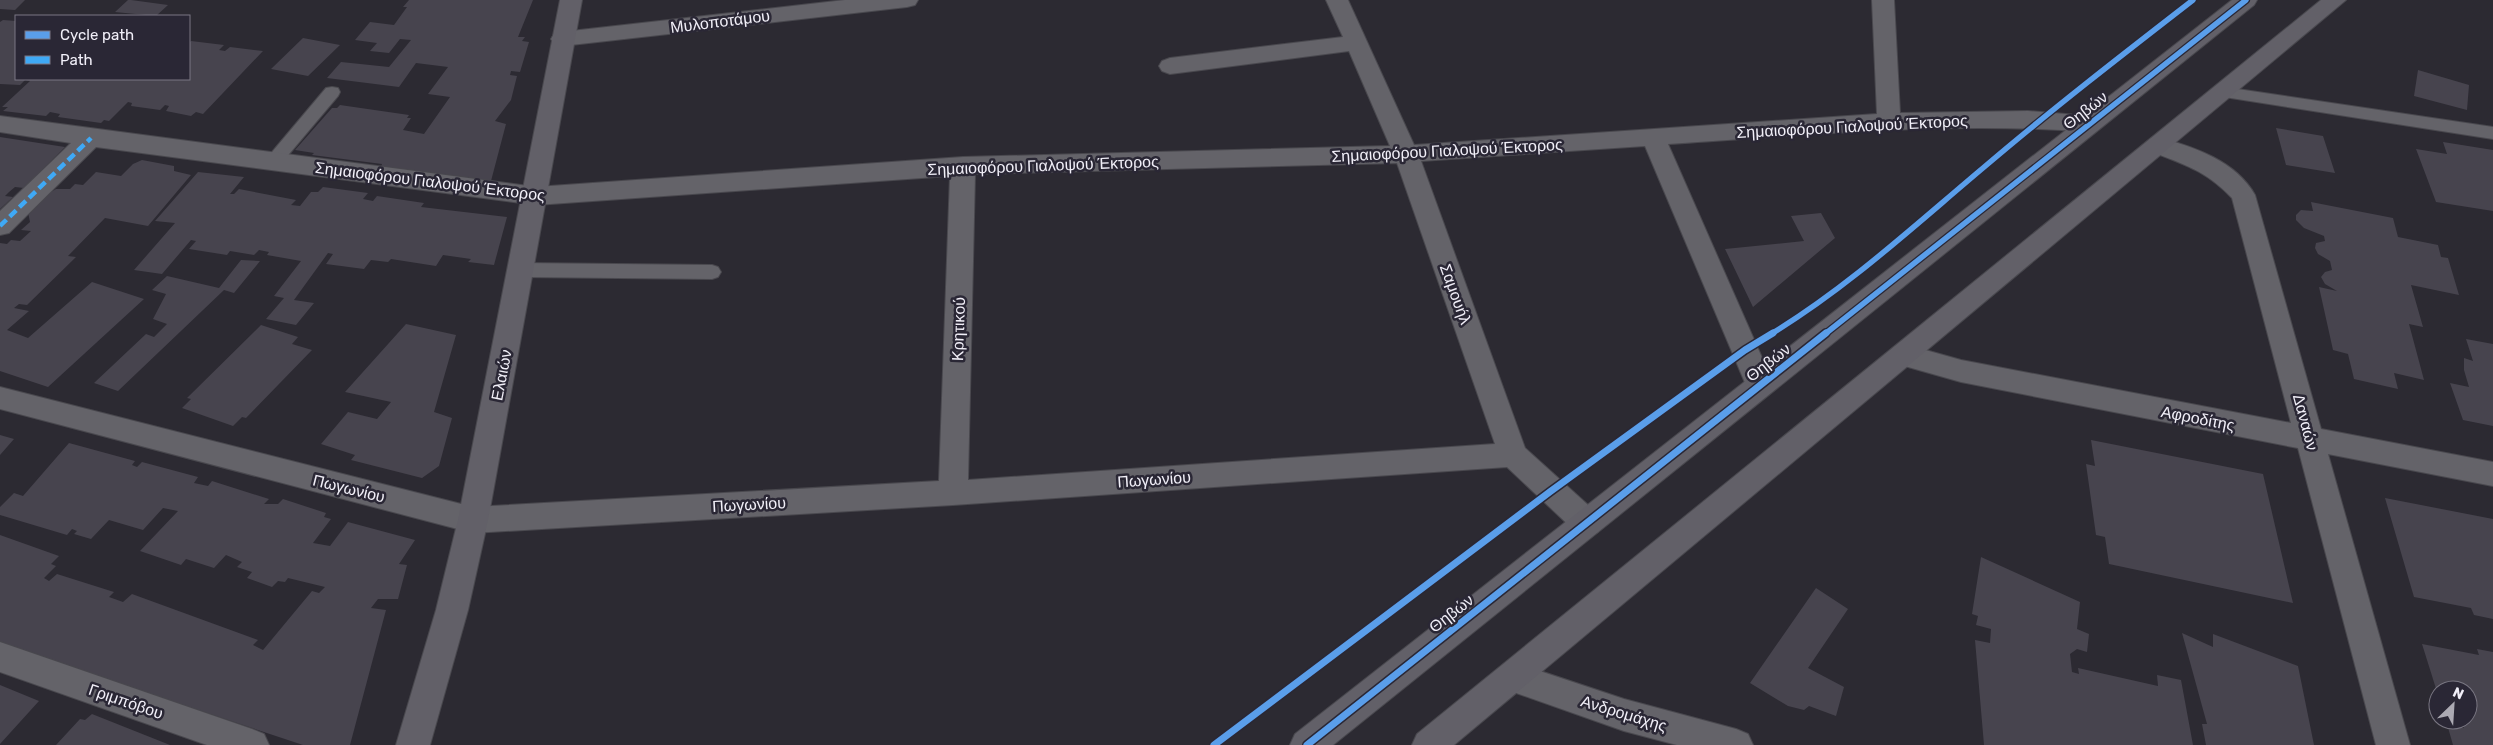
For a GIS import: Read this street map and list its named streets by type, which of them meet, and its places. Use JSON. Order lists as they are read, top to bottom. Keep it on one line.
{"streets":{"main road":["Θηβών","Ελαιών"],"street":["Μυλοποτάμου","Σημαιοφόρου Γιαλοψού Έκτορος","Σαμουήλ","Κρητικού","Αφροδίτης","Δαναών","Πωγωνίου","Γριμπόβου","Ανδρομάχης"]},"crossings":[["Μυλοποτάμου","Ελαιών"],["Θηβών","Σημαιοφόρου Γιαλοψού Έκτορος"],["Θηβών","Σαμουήλ"],["Σημαιοφόρου Γιαλοψού Έκτορος","Σαμουήλ"],["Σημαιοφόρου Γιαλοψού Έκτορος","Κρητικού"],["Σημαιοφόρου Γιαλοψού Έκτορος","Ελαιών"],["Σαμουήλ","Πωγωνίου"],["Κρητικού","Πωγωνίου"],["Ελαιών","Πωγωνίου"],["Αφροδίτης","Δαναών"]],"legend":["Cycle path","Path"],"north":"top right"}
